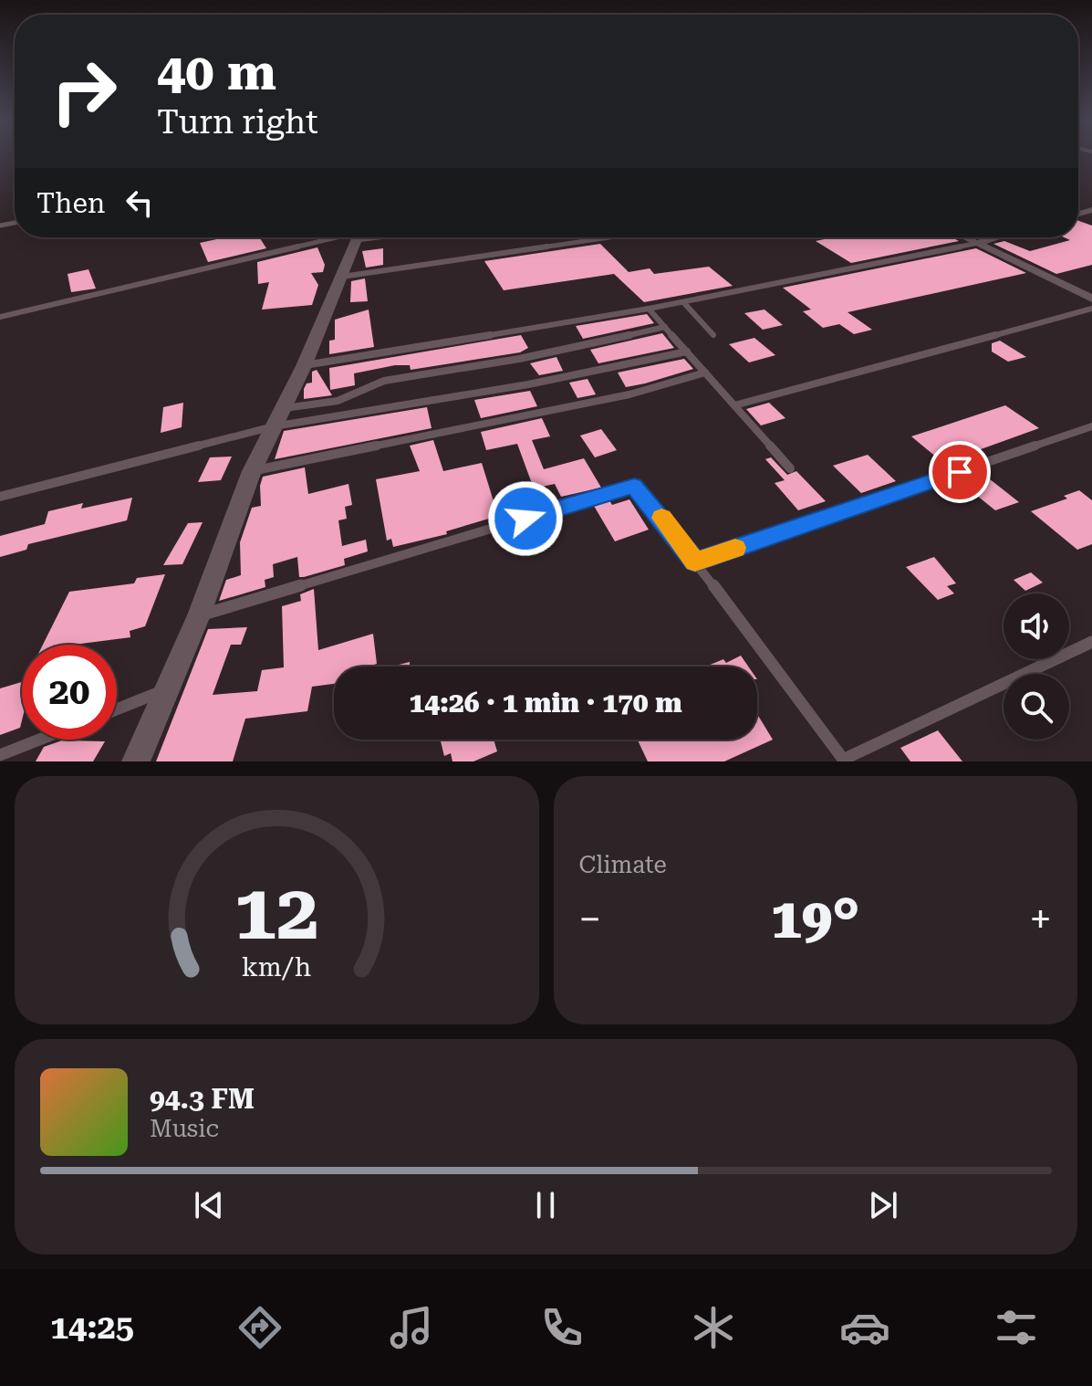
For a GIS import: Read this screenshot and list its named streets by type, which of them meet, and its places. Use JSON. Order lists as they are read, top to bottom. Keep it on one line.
{"page":{"turn":["40 m","Turn right"],"then":"Then","limit":"20","trip":"14:26 · 1 min · 170 m","tile":"Climate","heat":["−","19°","+"],"song":["94.3 FM","Music"],"tabs":"14:25","gauge":["12","km/h"]}}
